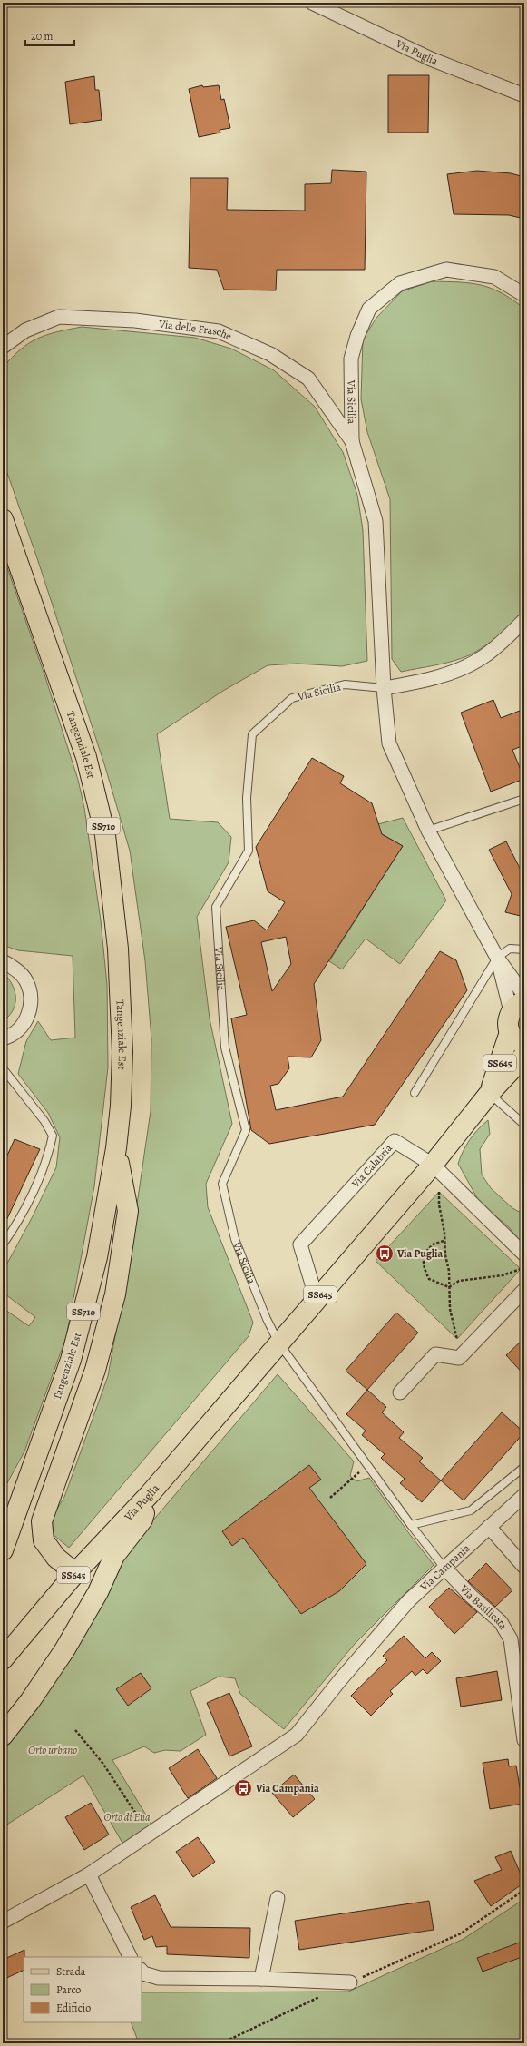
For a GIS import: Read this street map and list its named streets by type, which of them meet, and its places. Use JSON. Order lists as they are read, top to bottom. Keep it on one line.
{"streets":{"main road":["Via Puglia","Tangenziale Est","SS710","SS645"],"street":["Via delle Frasche","Via Sicilia","Via Calabria","Via Campania","Via Basilicata"]},"crossings":[["Via Puglia","Via Sicilia"],["Via Puglia","SS645"],["Via Puglia","Via Calabria"],["Via delle Frasche","Via Sicilia"],["Via Sicilia","SS645"],["Via Campania","Via Basilicata"]],"parks":["Orto urbano","Orto di Ena"],"places":{"bus stop":["Via Puglia","Via Campania"]},"legend":["Strada","Parco","Edificio"],"scale_bar":"20 m"}
